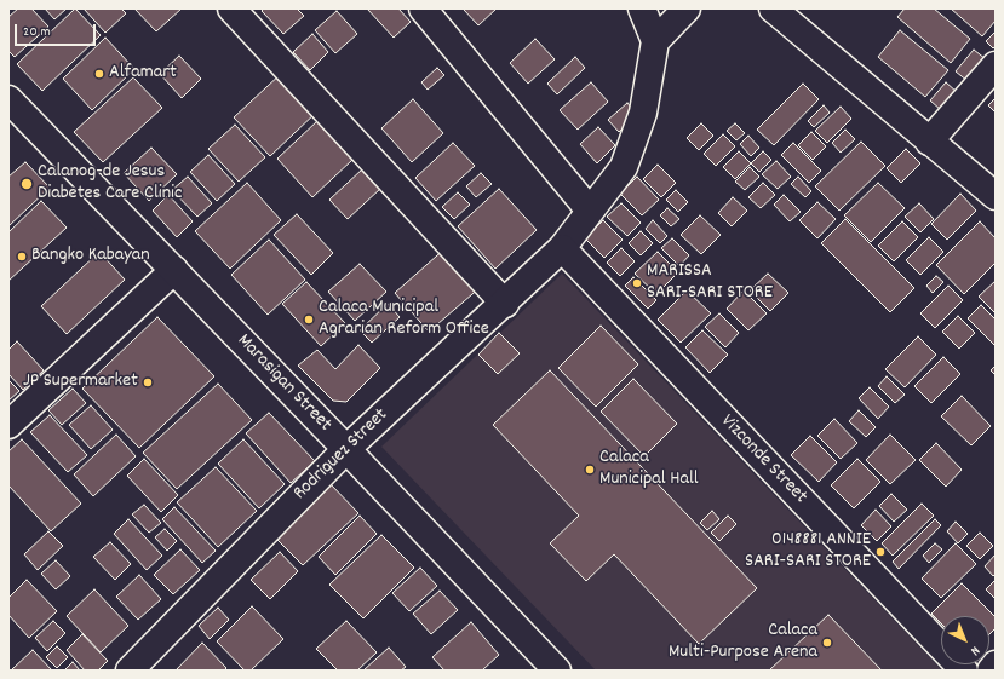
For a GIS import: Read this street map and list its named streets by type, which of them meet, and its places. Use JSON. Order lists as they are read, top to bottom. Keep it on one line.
{"streets":{"street":["Marasigan Street","Rodriguez Street","Vizconde Street"]},"crossings":[["Marasigan Street","Rodriguez Street"],["Rodriguez Street","Vizconde Street"]],"places":["Alfamart","Calanog-de Jesus Diabetes Care Clinic","Bangko Kabayan","MARISSA SARI-SARI STORE","Calaca Municipal Agrarian Reform Office","JP Supermarket","Calaca Municipal Hall","0148881 ANNIE SARI-SARI STORE","Calaca Multi-Purpose Arena"],"scale_bar":"20 m","north":"bottom right"}
